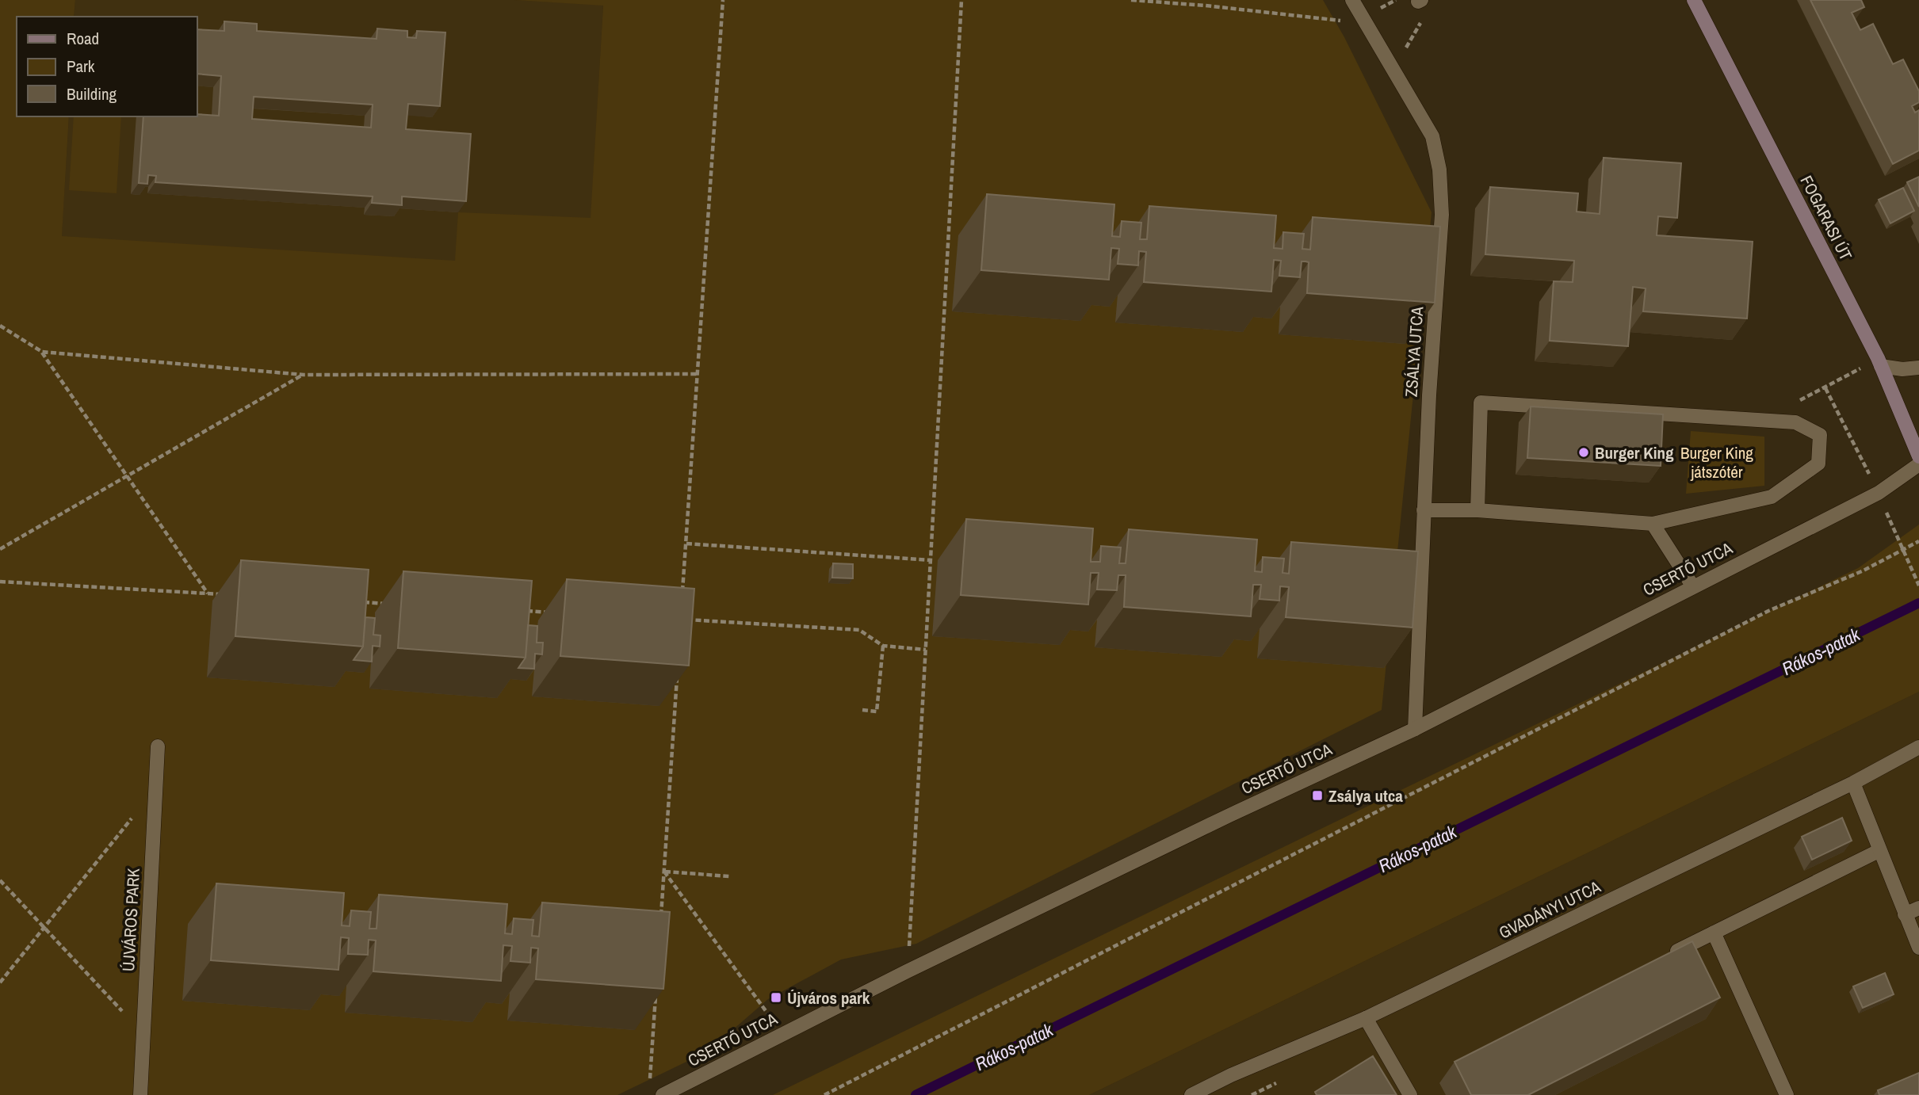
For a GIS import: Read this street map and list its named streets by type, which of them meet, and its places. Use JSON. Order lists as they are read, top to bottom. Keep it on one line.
{"streets":{"main road":["FOGARASI ÚT"],"street":["ZSÁLYA UTCA","CSERTŐ UTCA","GVADÁNYI UTCA","ÚJVÁROS PARK"]},"crossings":[["ZSÁLYA UTCA","CSERTŐ UTCA"]],"water":["Rákos-patak"],"parks":["Burger King játszótér"],"places":{"other":["Burger King"],"transit":["Zsálya utca","Újváros park"]},"legend":["Road","Park","Building"]}
